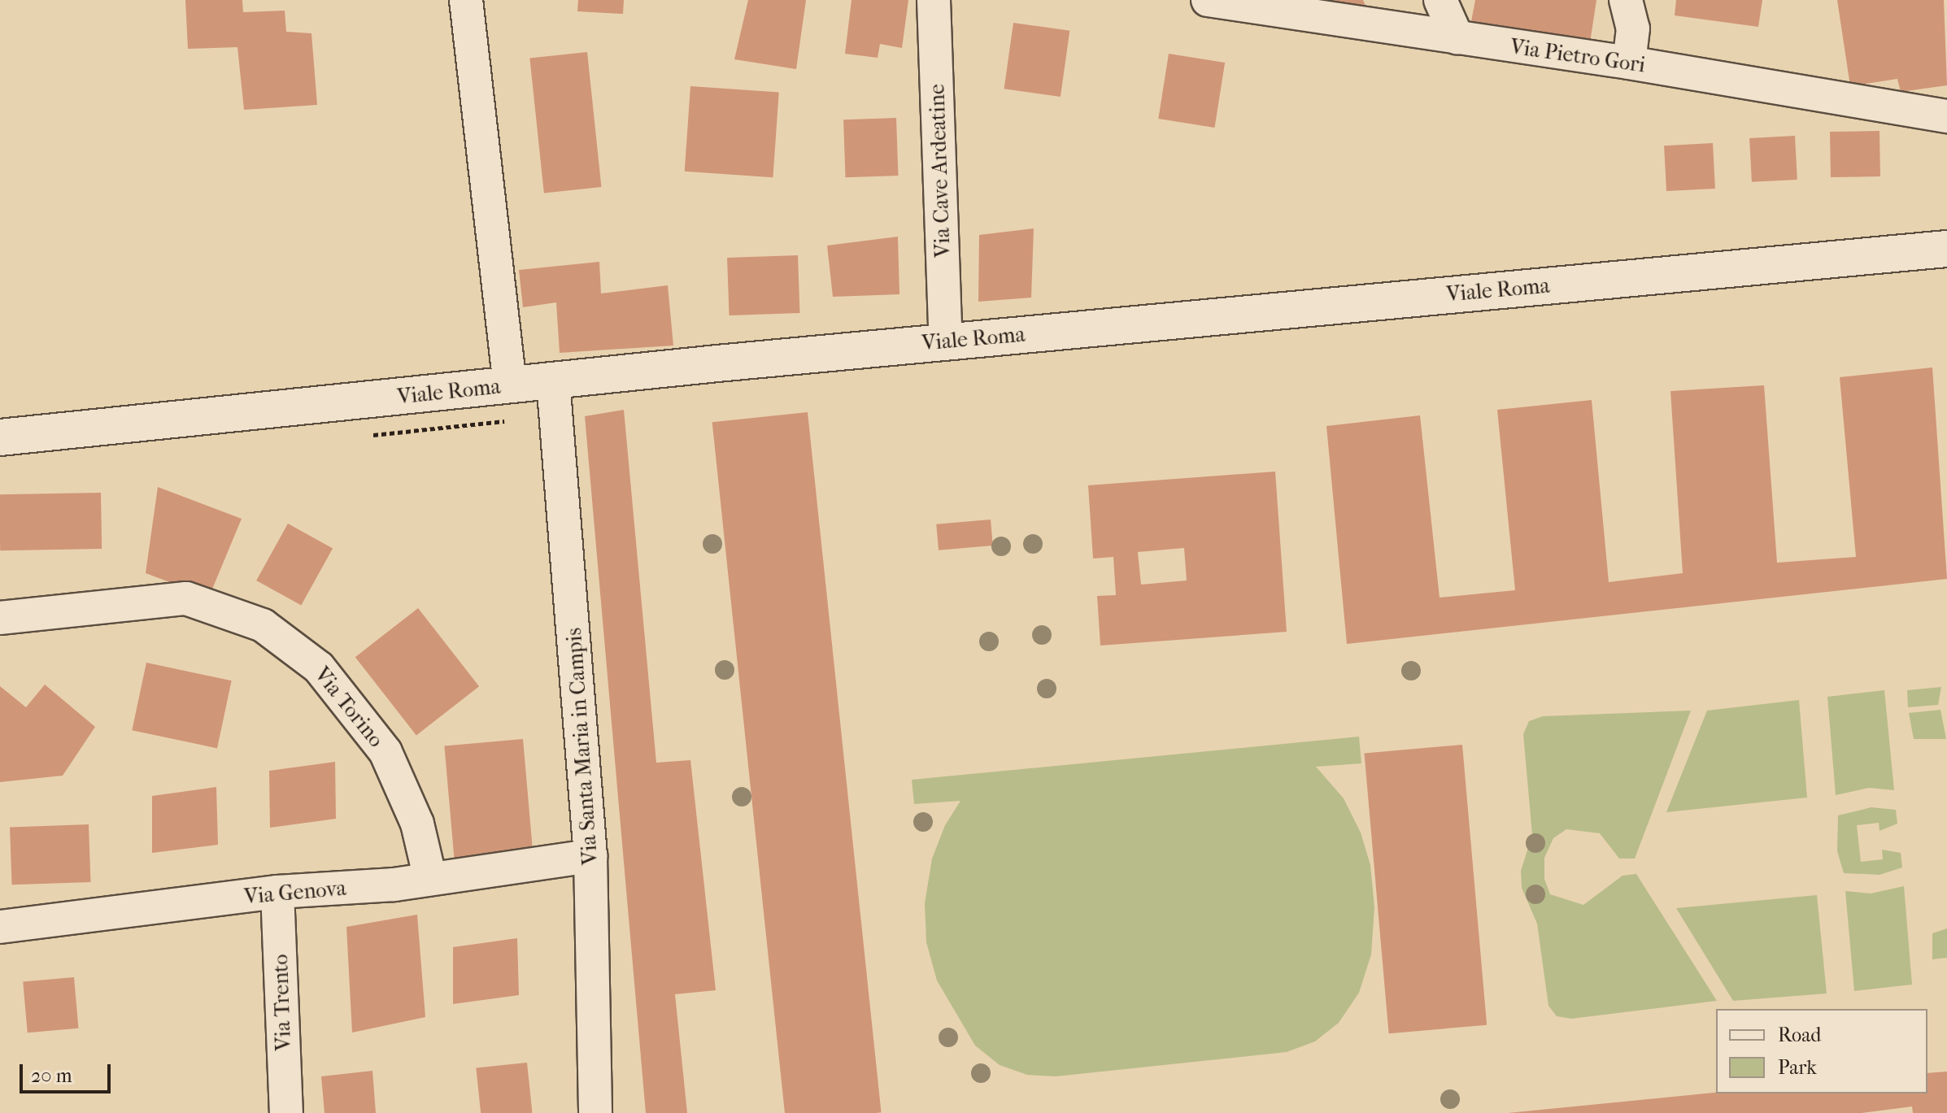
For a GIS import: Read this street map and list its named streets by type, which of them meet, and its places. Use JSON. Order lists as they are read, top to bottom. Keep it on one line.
{"streets":{"main road":["Viale Roma"],"street":["Via Pietro Gori","Via Cave Ardeatine","Via Torino","Via Santa Maria in Campis","Via Genova","Via Trento"]},"crossings":[["Via Cave Ardeatine","Viale Roma"],["Viale Roma","Via Santa Maria in Campis"],["Via Torino","Via Genova"],["Via Santa Maria in Campis","Via Genova"],["Via Genova","Via Trento"]],"legend":["Road","Park"],"scale_bar":"20 m"}
